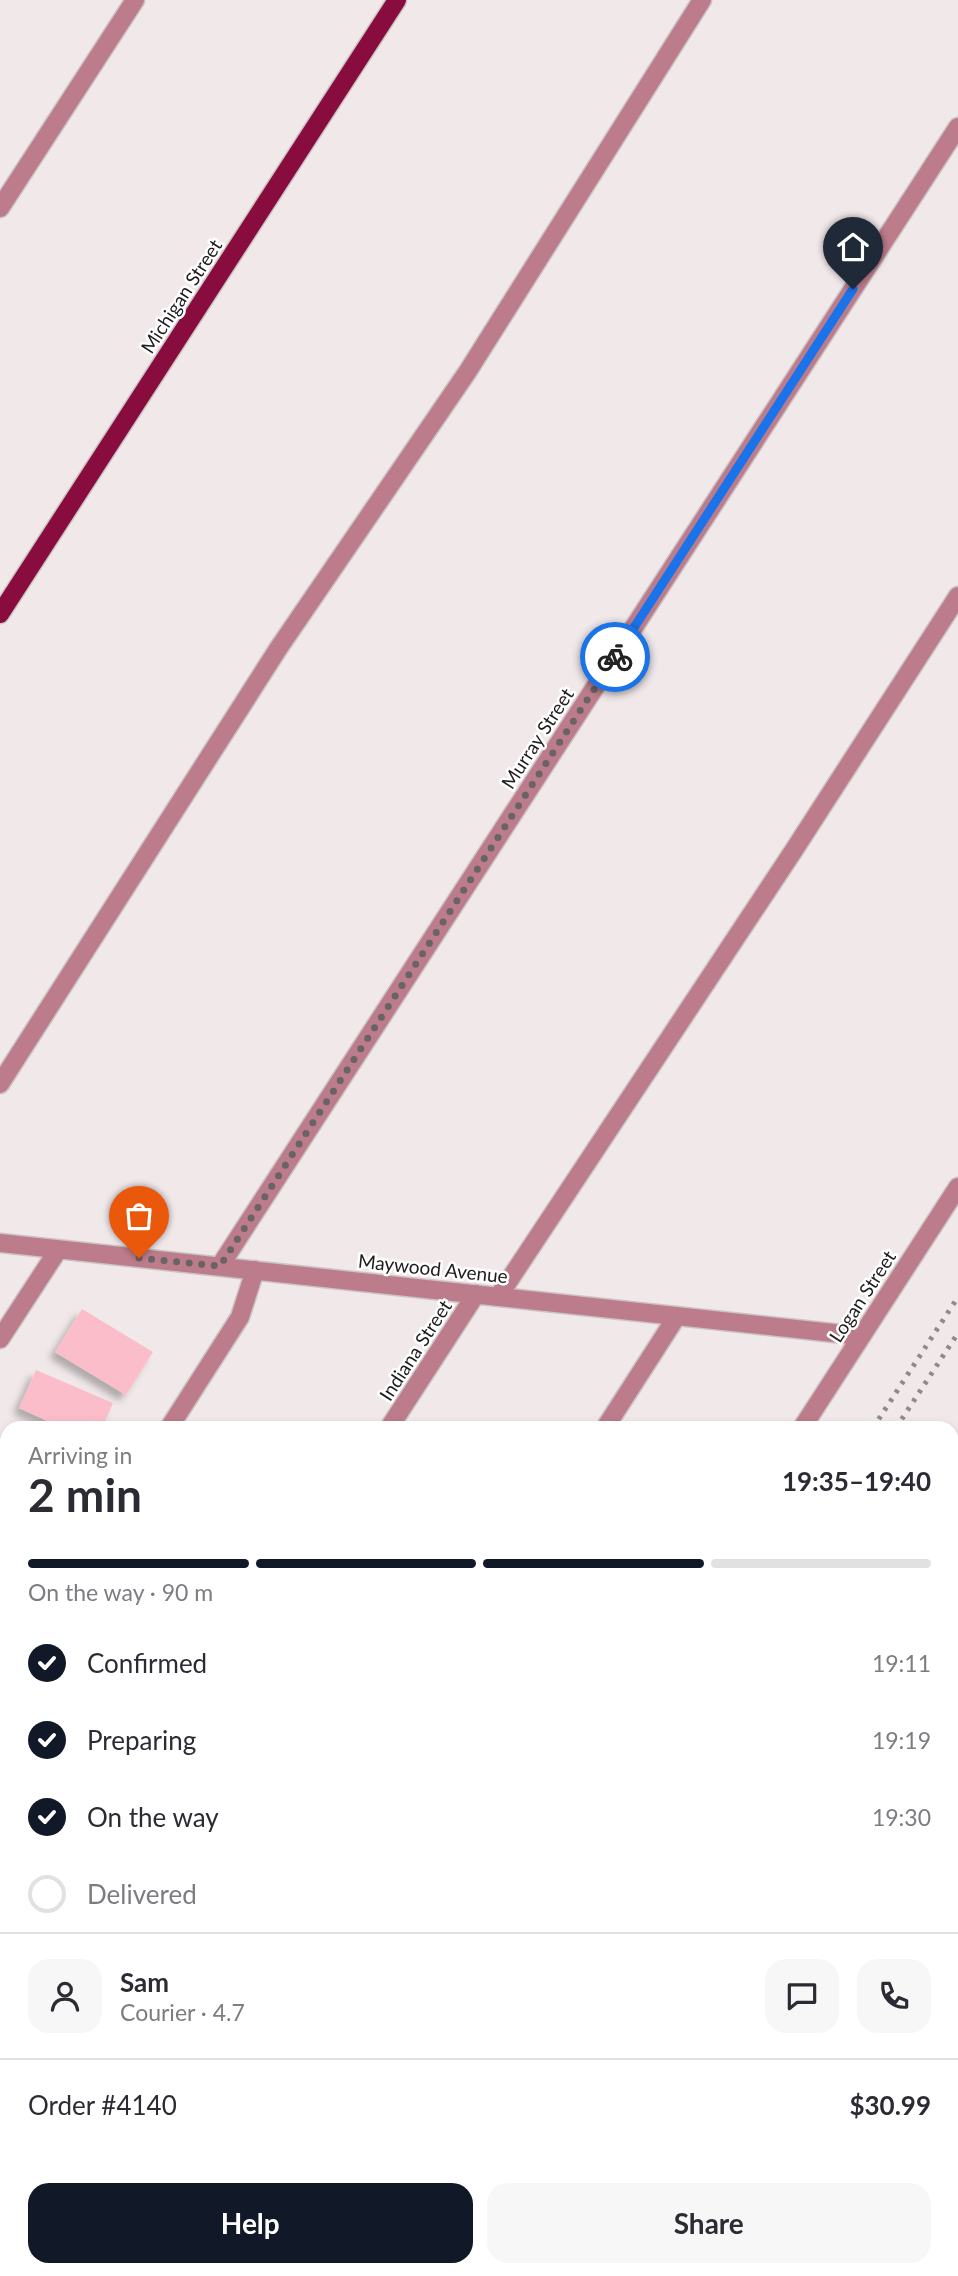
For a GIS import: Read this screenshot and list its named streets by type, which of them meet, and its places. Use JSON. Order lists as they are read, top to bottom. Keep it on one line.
{"streets":{"main road":["Michigan Street"],"street":["Murray Street","Maywood Avenue","Logan Street","Indiana Street"]},"crossings":[["Murray Street","Maywood Avenue"],["Maywood Avenue","Logan Street"],["Maywood Avenue","Indiana Street"]],"page":{"heading":["2 min","Arriving in","19:35–19:40"],"panel":["Sam","Courier · 4.7","Order #4140","$30.99"],"bar":"On the way · 90 m","list":[["Confirmed","19:11"],["Preparing","19:19"],["On the way","19:30"],"Delivered"],"buttons":["Help","Share"]}}
